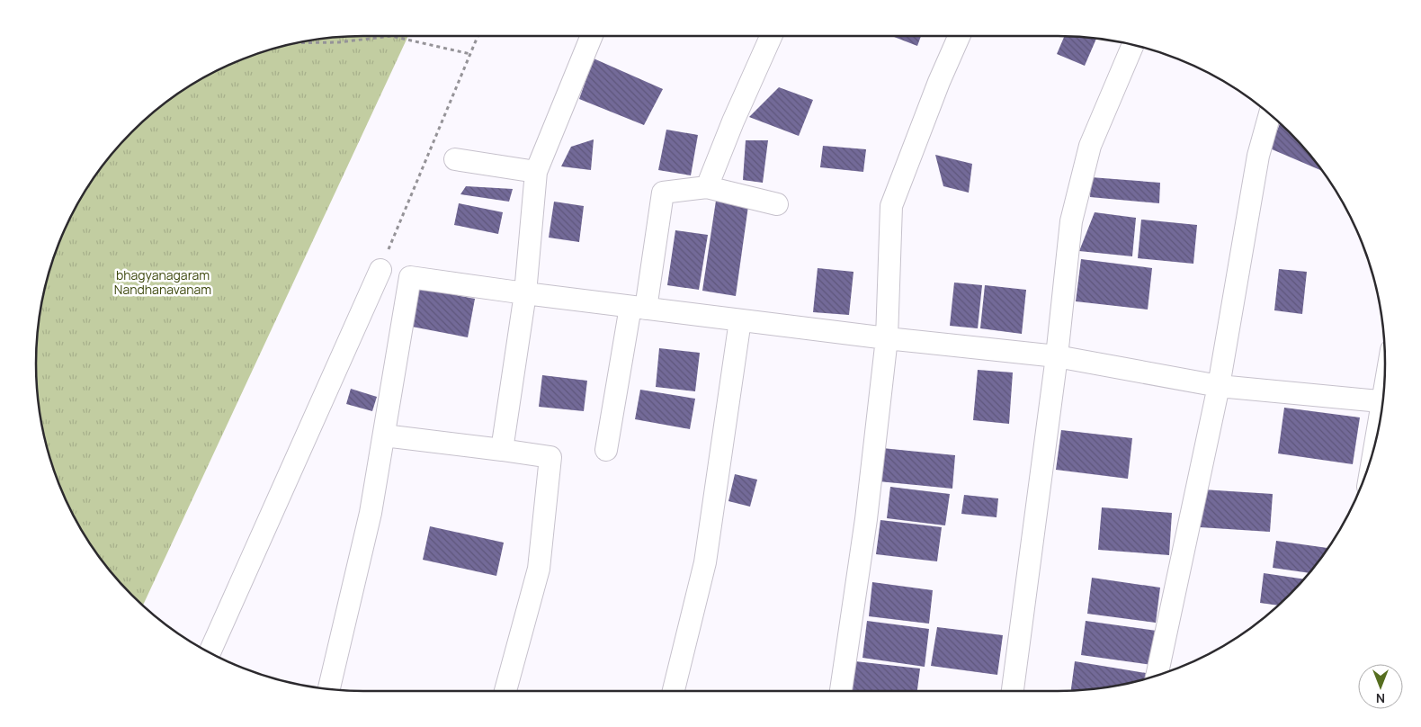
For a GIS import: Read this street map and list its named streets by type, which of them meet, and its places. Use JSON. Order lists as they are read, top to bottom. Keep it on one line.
{"parks":["bhagyanagaram Nandhanavanam"],"north":"bottom"}
